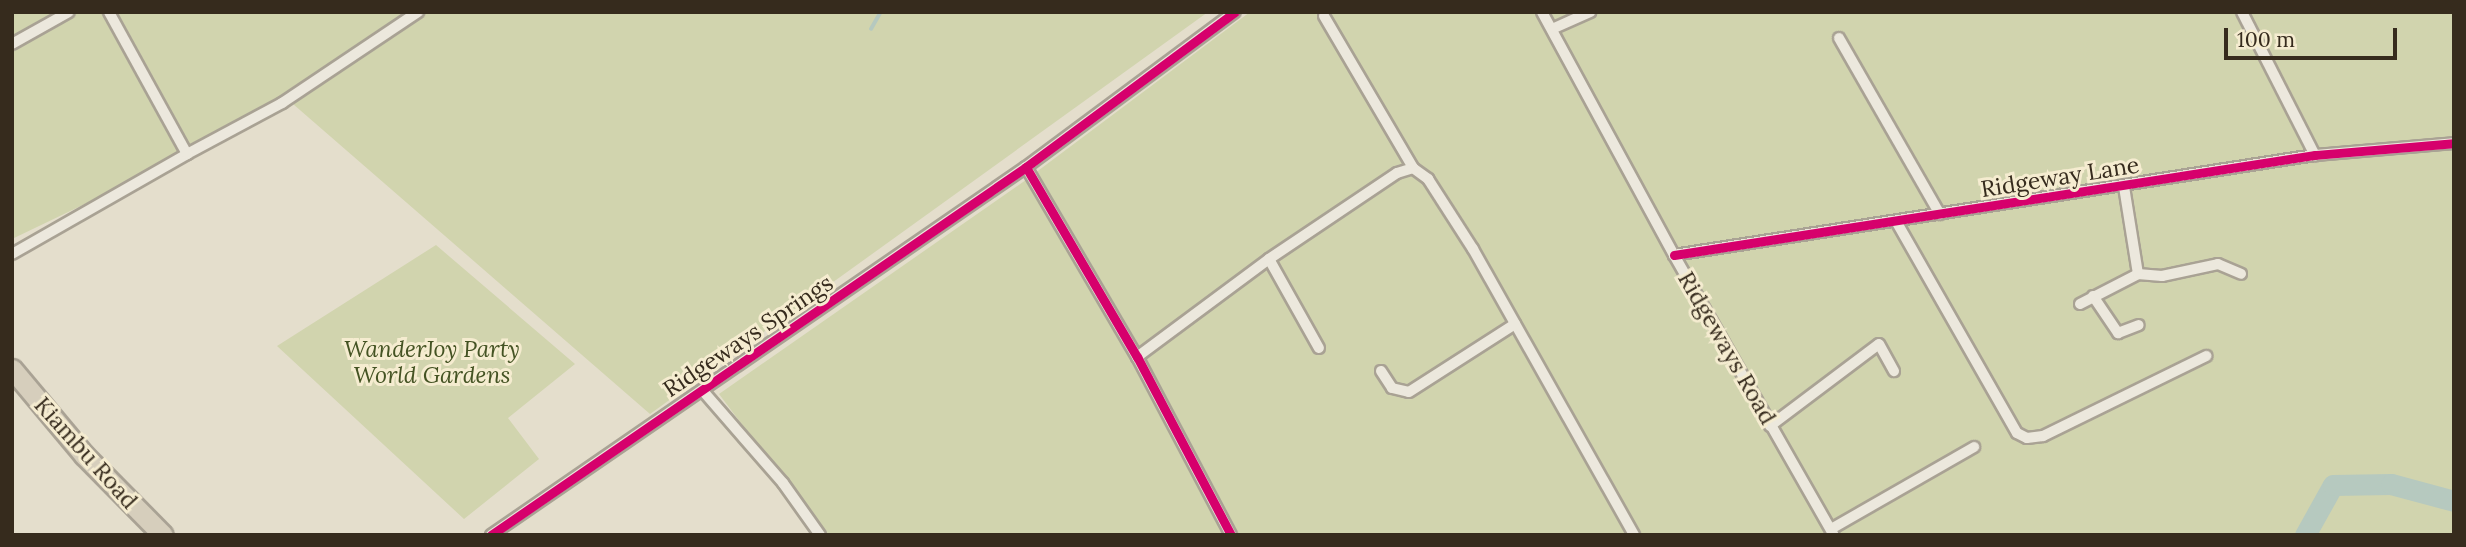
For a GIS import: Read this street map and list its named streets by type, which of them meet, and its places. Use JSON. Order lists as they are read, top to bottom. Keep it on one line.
{"streets":{"highway":["Kiambu Road"],"street":["Ridgeway Lane","Ridgeways Springs","Ridgeways Road"]},"crossings":[["Ridgeway Lane","Ridgeways Road"]],"parks":["WanderJoy Party World Gardens"],"scale_bar":"100 m"}
